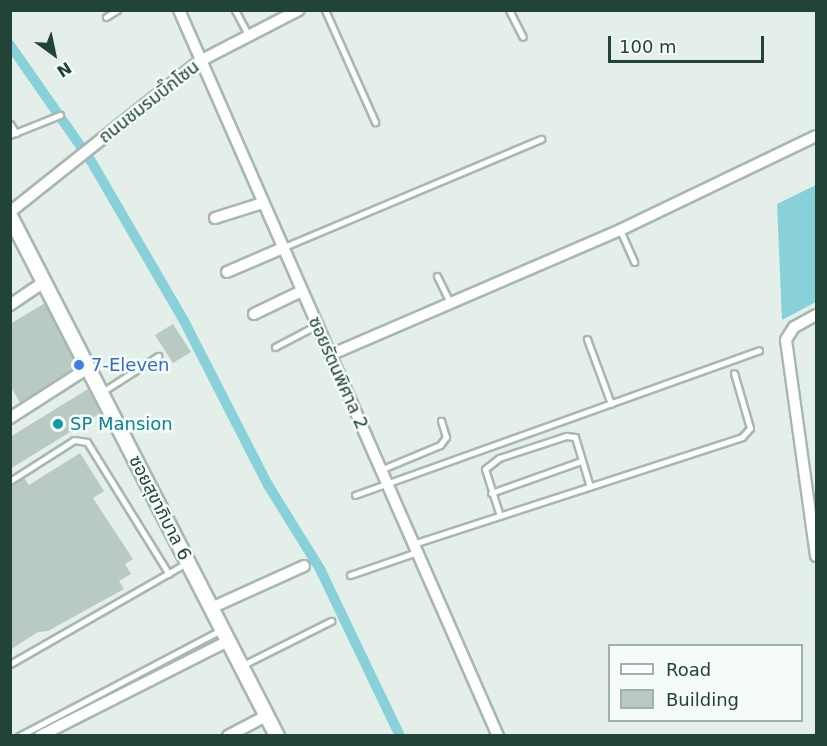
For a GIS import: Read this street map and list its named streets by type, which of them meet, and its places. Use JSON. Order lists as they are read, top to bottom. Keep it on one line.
{"streets":{"street":["ถนนชมรมบิ๊กโซน","ซอยรัตนพิศาล 2","ซอยสุขาภิบาล 6"]},"crossings":[["ถนนชมรมบิ๊กโซน","ซอยรัตนพิศาล 2"],["ถนนชมรมบิ๊กโซน","ซอยสุขาภิบาล 6"]],"places":["7-Eleven","SP Mansion"],"legend":["Road","Building"],"scale_bar":"100 m","north":"bottom right"}
